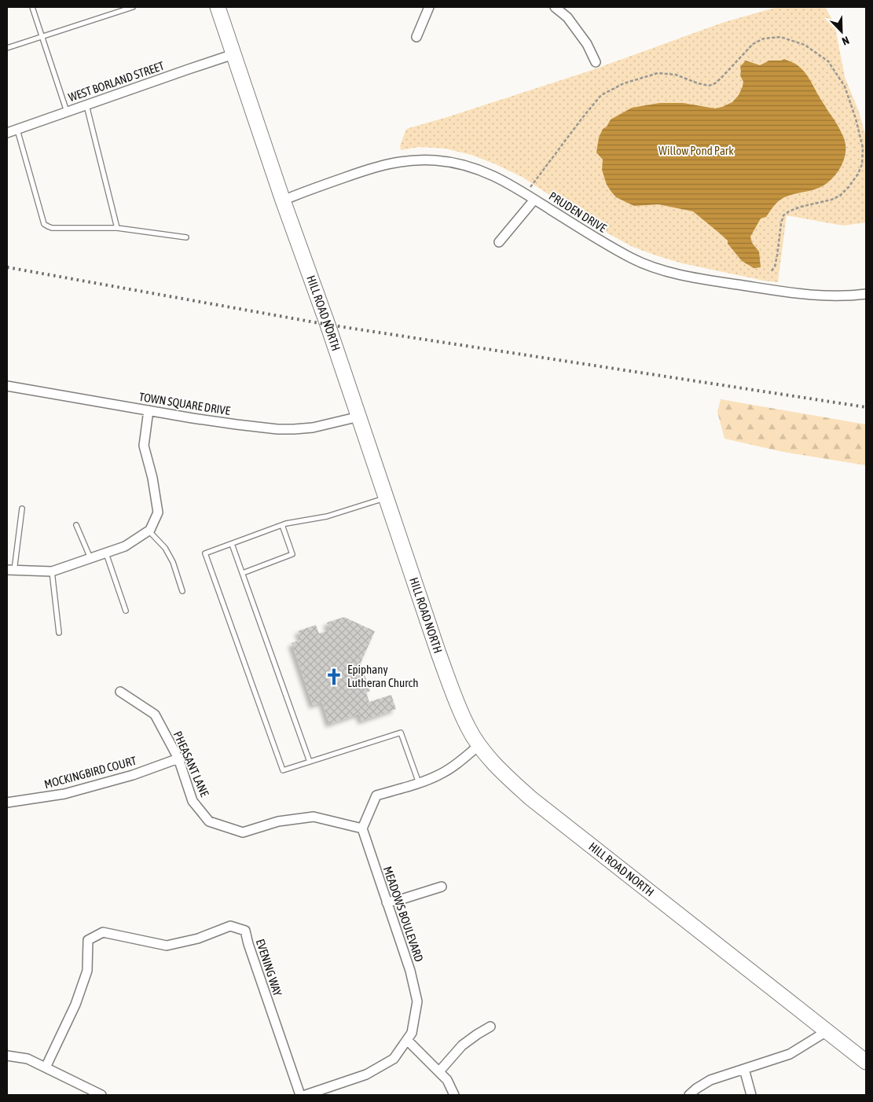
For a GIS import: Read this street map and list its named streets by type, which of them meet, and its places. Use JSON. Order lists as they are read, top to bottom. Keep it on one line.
{"streets":{"main road":["HILL ROAD NORTH"],"street":["WEST BORLAND STREET","PRUDEN DRIVE","TOWN SQUARE DRIVE","PHEASANT LANE","MOCKINGBIRD COURT","MEADOWS BOULEVARD","EVENING WAY"]},"crossings":[["WEST BORLAND STREET","HILL ROAD NORTH"],["PRUDEN DRIVE","HILL ROAD NORTH"],["HILL ROAD NORTH","TOWN SQUARE DRIVE"],["PHEASANT LANE","MOCKINGBIRD COURT"],["PHEASANT LANE","MEADOWS BOULEVARD"]],"parks":["Willow Pond Park"],"places":{"church":["Epiphany Lutheran Church"]},"north":"bottom right"}
